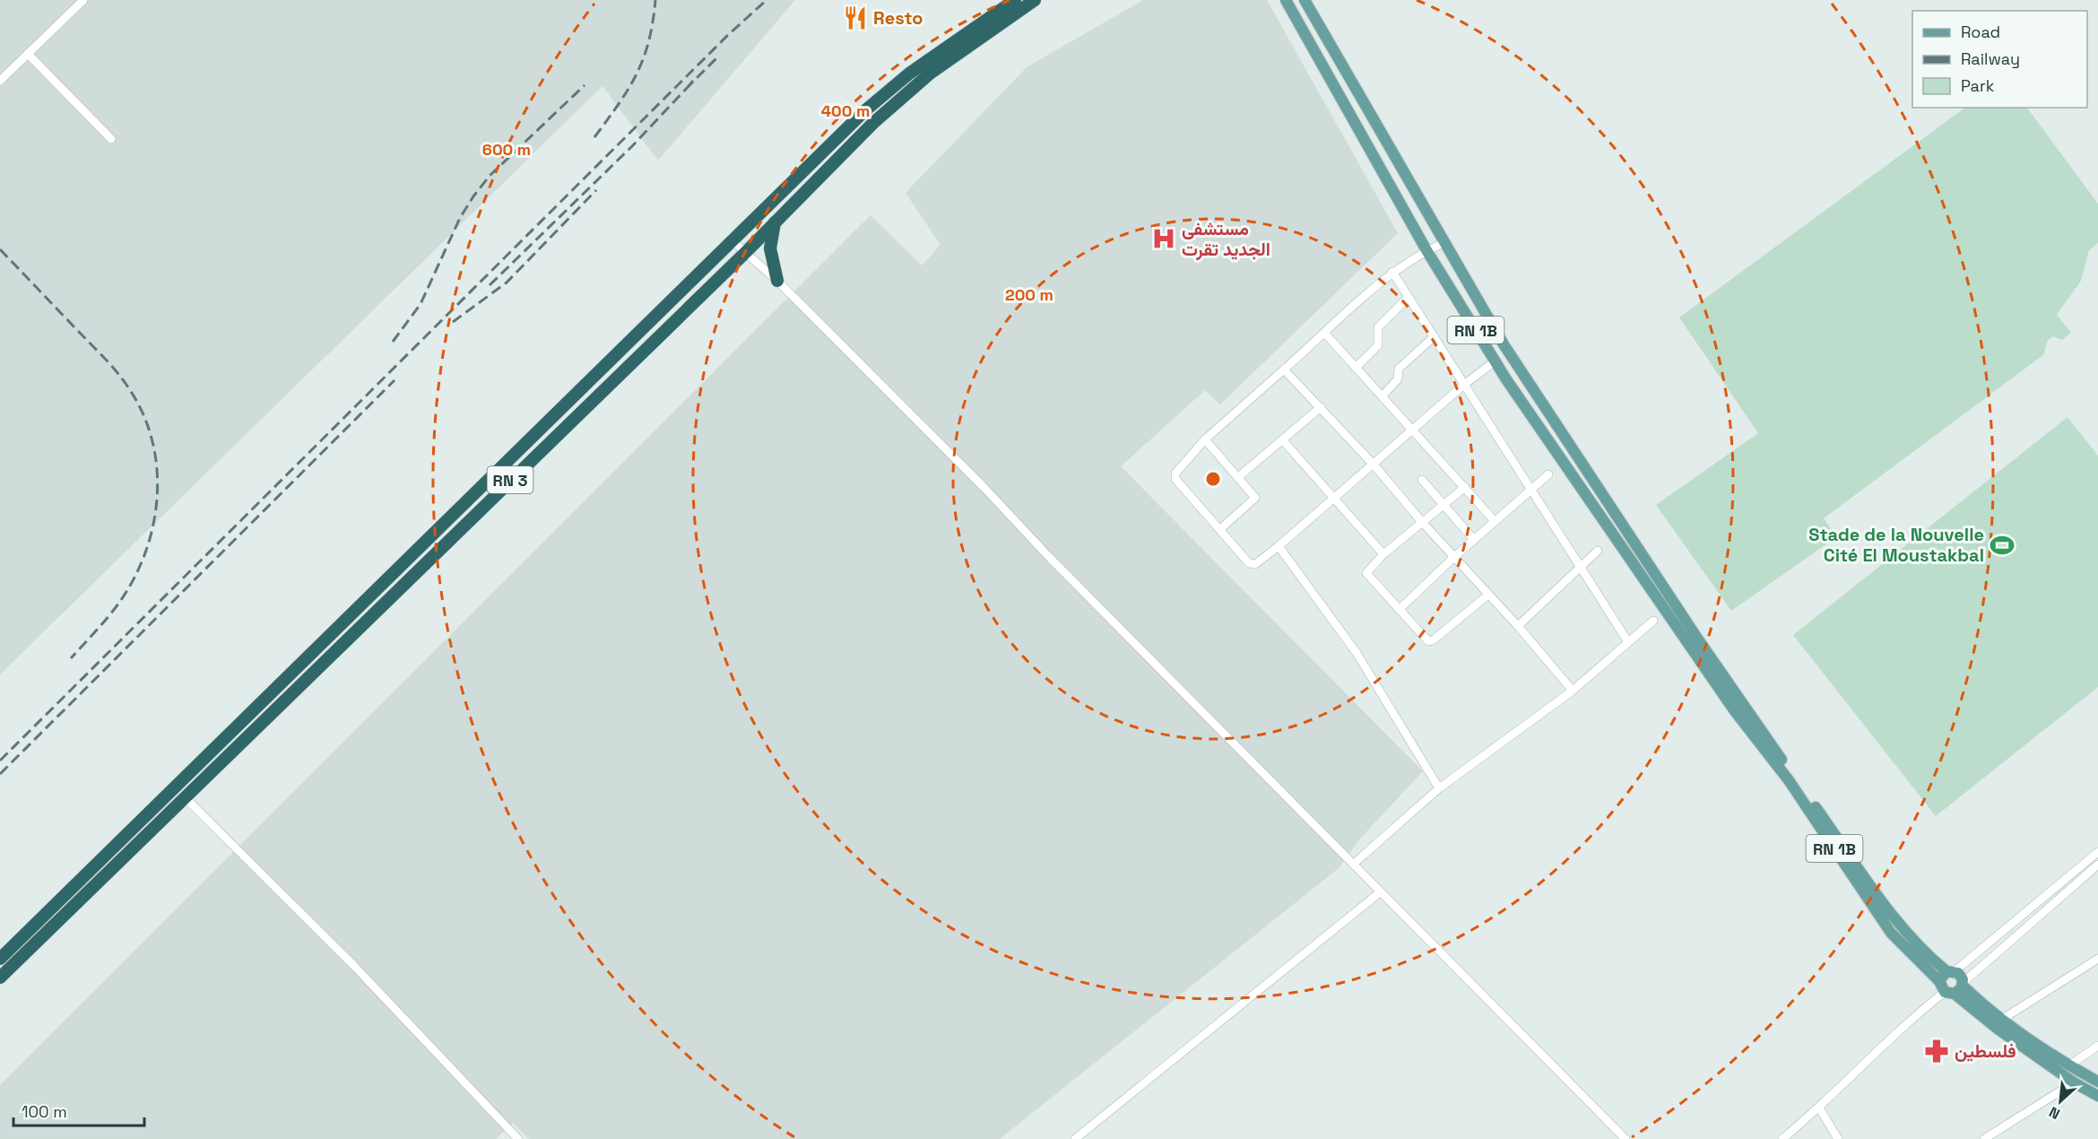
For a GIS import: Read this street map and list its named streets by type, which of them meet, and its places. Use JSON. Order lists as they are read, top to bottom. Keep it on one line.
{"streets":{"highway":["RN 3"],"main road":["RN 1B"]},"places":{"restaurant":["Resto"],"hospital":["مستشفى الجديد تقرت"],"sports":["Stade de la Nouvelle Cité El Moustakbal"],"pharmacy":["فلسطين"]},"legend":["Road","Railway","Park"],"scale_bar":"100 m","north":"bottom left","rings":["400 m","600 m","200 m"]}
